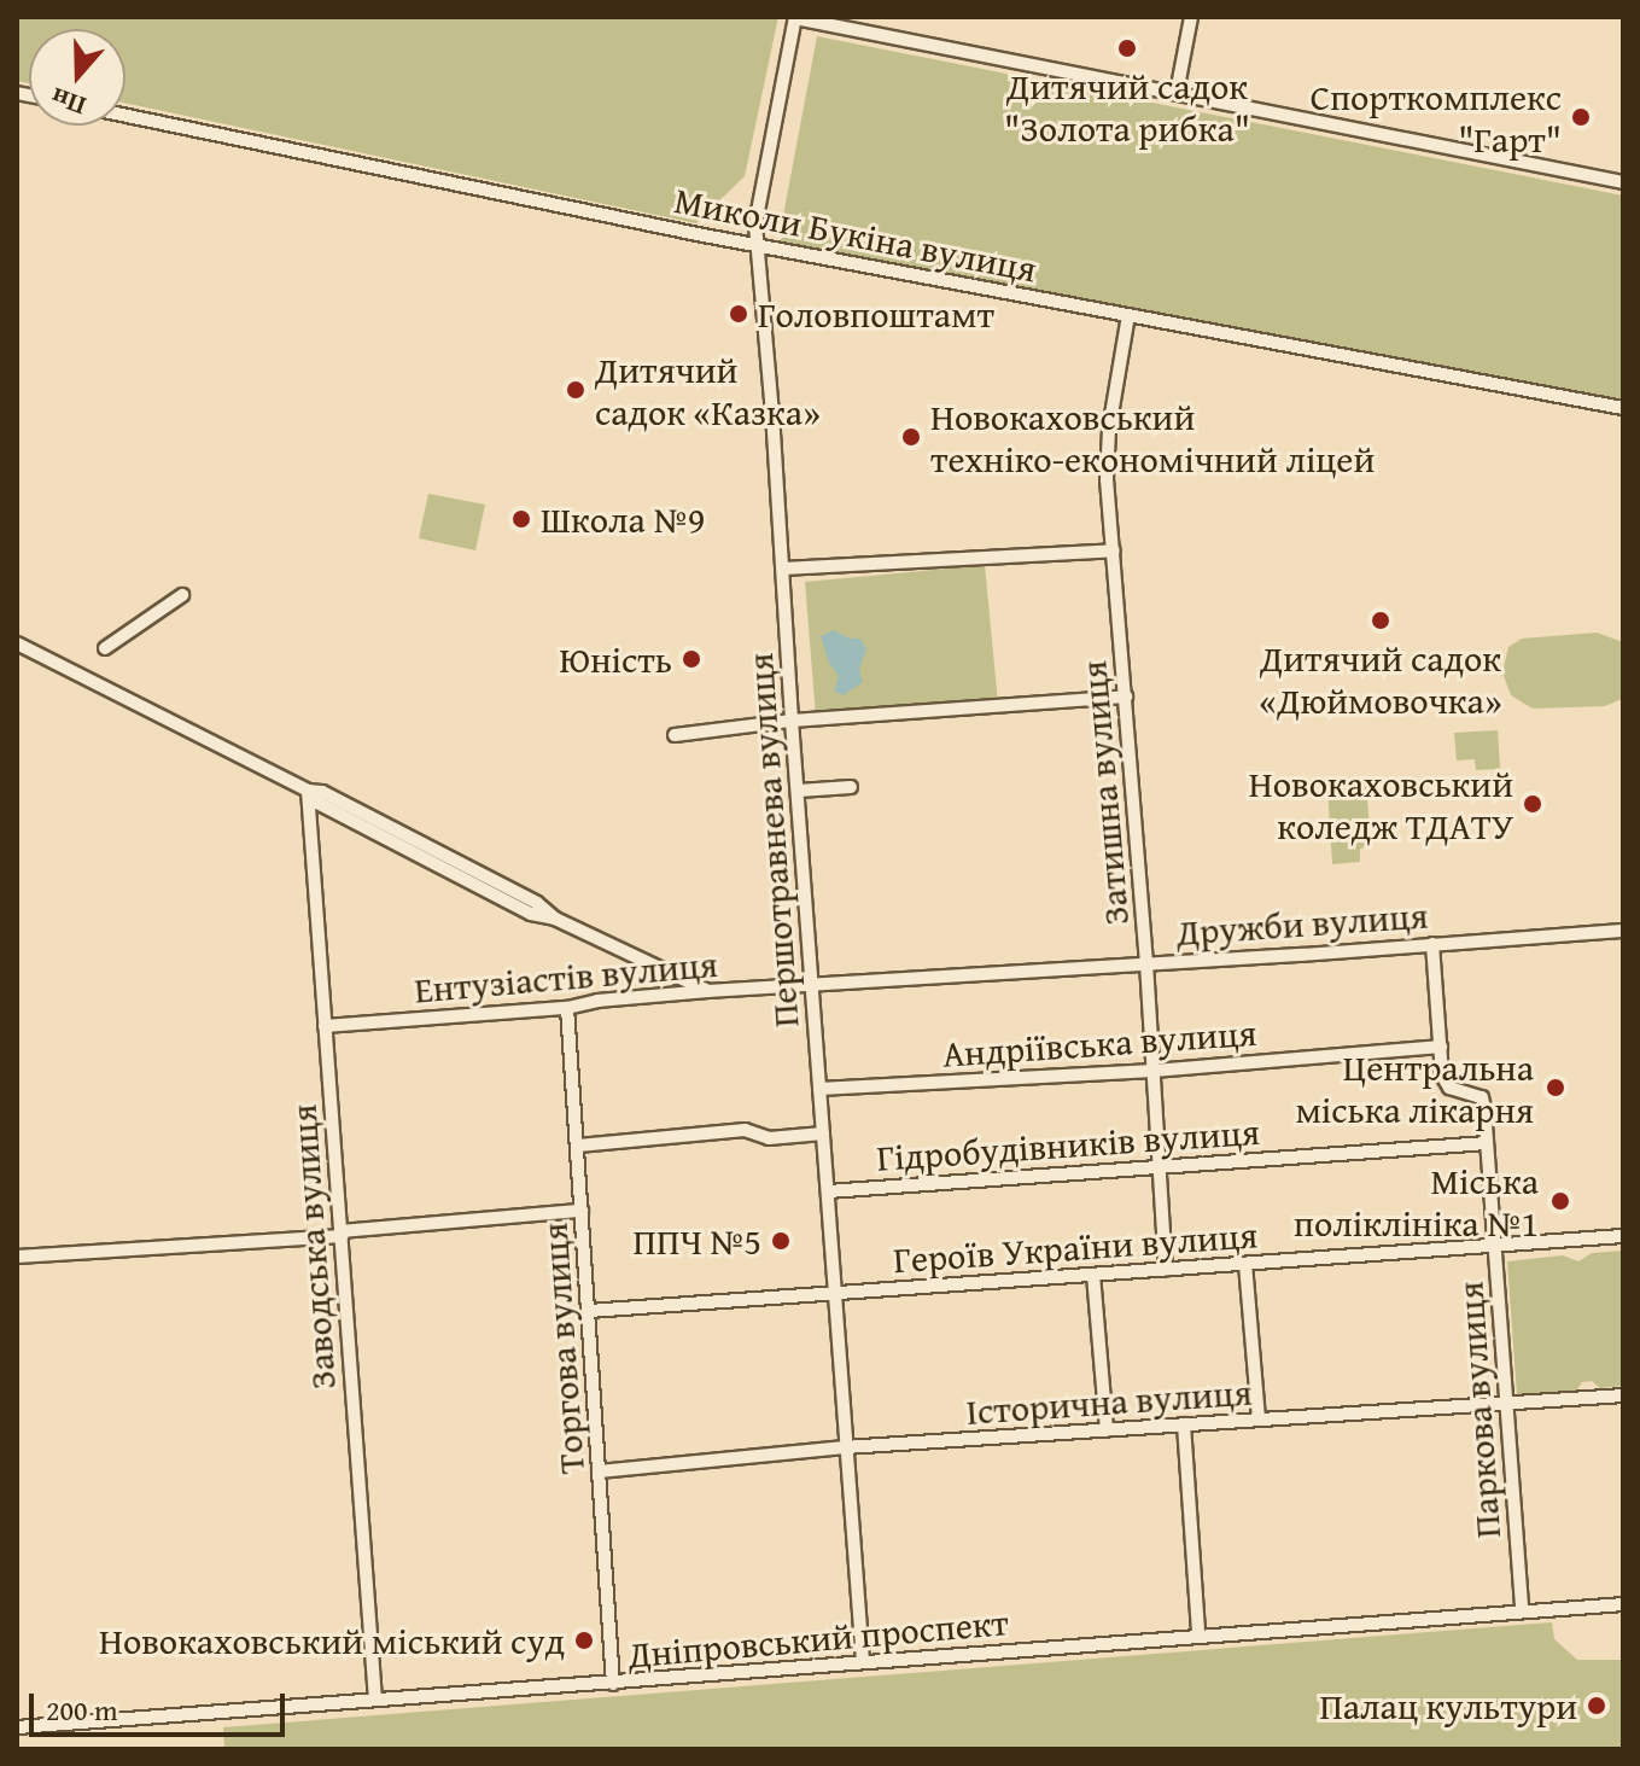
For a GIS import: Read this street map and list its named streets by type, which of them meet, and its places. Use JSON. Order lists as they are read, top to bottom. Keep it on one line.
{"streets":{"street":["Миколи Букіна вулиця","Затишна вулиця","Першотравнева вулиця","Дружби вулиця","Ентузіастів вулиця","Андріївська вулиця","Гідробудівників вулиця","Заводська вулиця","Героїв України вулиця","Торгова вулиця","Історична вулиця","Паркова вулиця","Дніпровський проспект"]},"crossings":[["Миколи Букіна вулиця","Затишна вулиця"],["Миколи Букіна вулиця","Першотравнева вулиця"],["Затишна вулиця","Дружби вулиця"],["Затишна вулиця","Андріївська вулиця"],["Затишна вулиця","Гідробудівників вулиця"],["Затишна вулиця","Героїв України вулиця"],["Першотравнева вулиця","Дружби вулиця"],["Першотравнева вулиця","Ентузіастів вулиця"],["Першотравнева вулиця","Андріївська вулиця"],["Першотравнева вулиця","Гідробудівників вулиця"],["Першотравнева вулиця","Героїв України вулиця"],["Першотравнева вулиця","Історична вулиця"],["Першотравнева вулиця","Дніпровський проспект"],["Дружби вулиця","Ентузіастів вулиця"],["Дружби вулиця","Паркова вулиця"],["Ентузіастів вулиця","Заводська вулиця"],["Ентузіастів вулиця","Торгова вулиця"],["Андріївська вулиця","Паркова вулиця"],["Гідробудівників вулиця","Паркова вулиця"],["Заводська вулиця","Дніпровський проспект"],["Героїв України вулиця","Торгова вулиця"],["Героїв України вулиця","Паркова вулиця"],["Торгова вулиця","Історична вулиця"],["Торгова вулиця","Дніпровський проспект"],["Історична вулиця","Паркова вулиця"],["Паркова вулиця","Дніпровський проспект"]],"places":["Дитячий садок \"Золота рибка\"","Спорткомплекс \"Гарт\"","Головпоштамт","Дитячий садок «Казка»","Новокаховський техніко-економічний ліцей","Школа №9","Дитячий садок «Дюймовочка»","Юність","Новокаховський коледж ТДАТУ","Центральна міська лікарня","Міська поліклініка №1","ППЧ №5","Новокаховський міський суд","Палац культури"],"scale_bar":"200 m","north":"bottom"}
